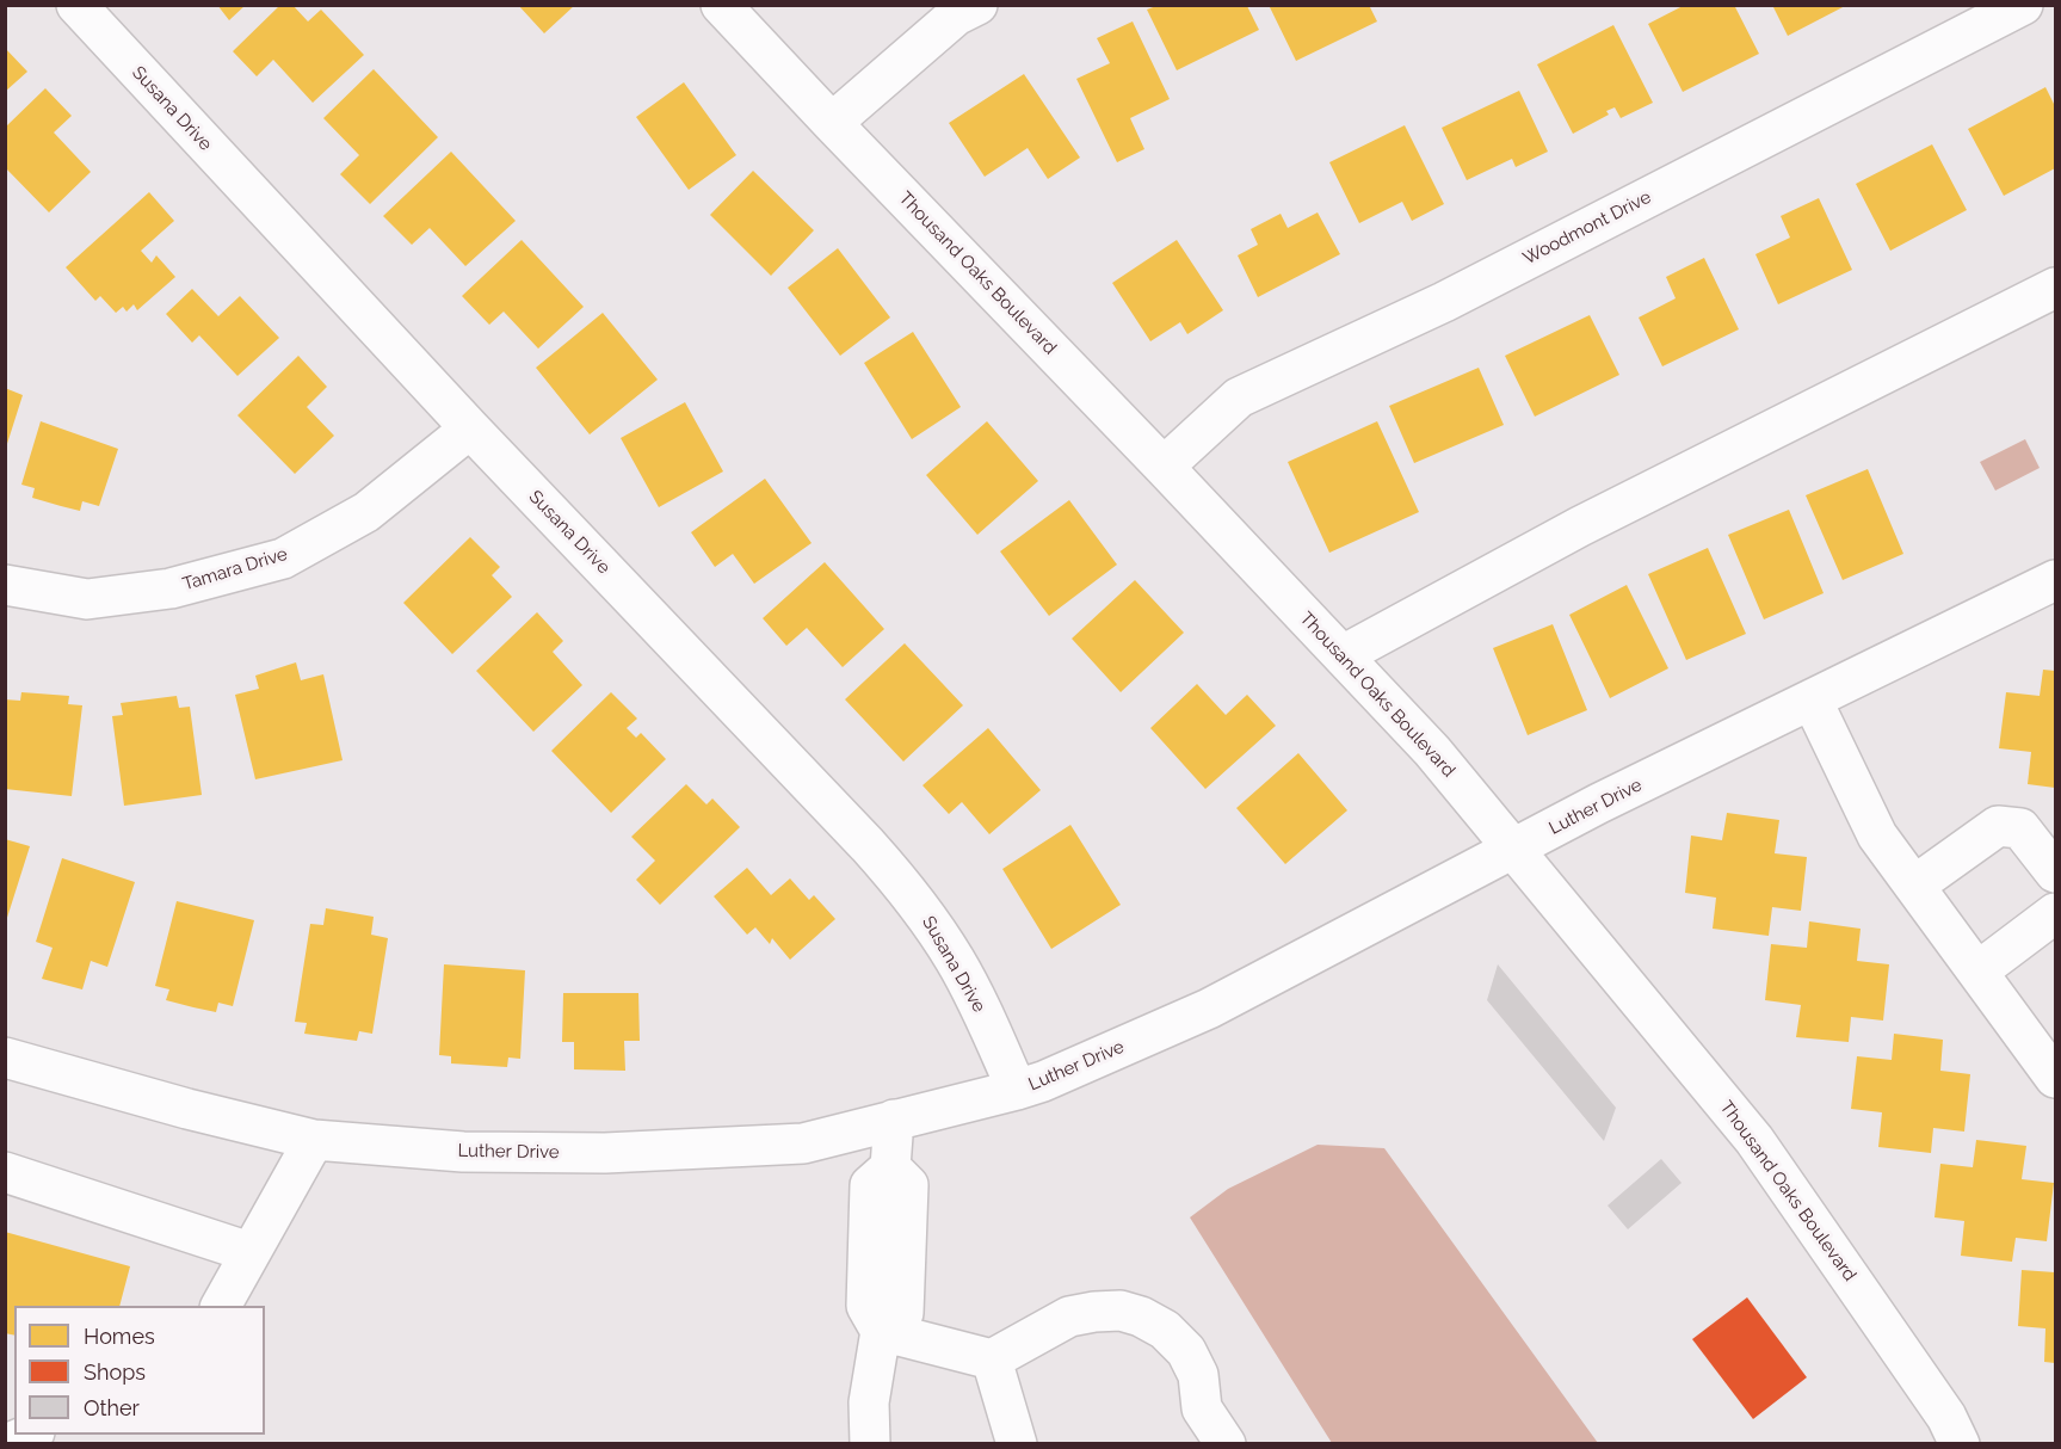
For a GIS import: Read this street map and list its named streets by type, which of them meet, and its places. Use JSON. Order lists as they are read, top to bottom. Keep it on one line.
{"streets":{"street":["Susana Drive","Woodmont Drive","Thousand Oaks Boulevard","Tamara Drive","Luther Drive"]},"crossings":[["Susana Drive","Tamara Drive"],["Susana Drive","Luther Drive"],["Woodmont Drive","Thousand Oaks Boulevard"],["Thousand Oaks Boulevard","Luther Drive"]],"legend":["Homes","Shops","Other"]}
